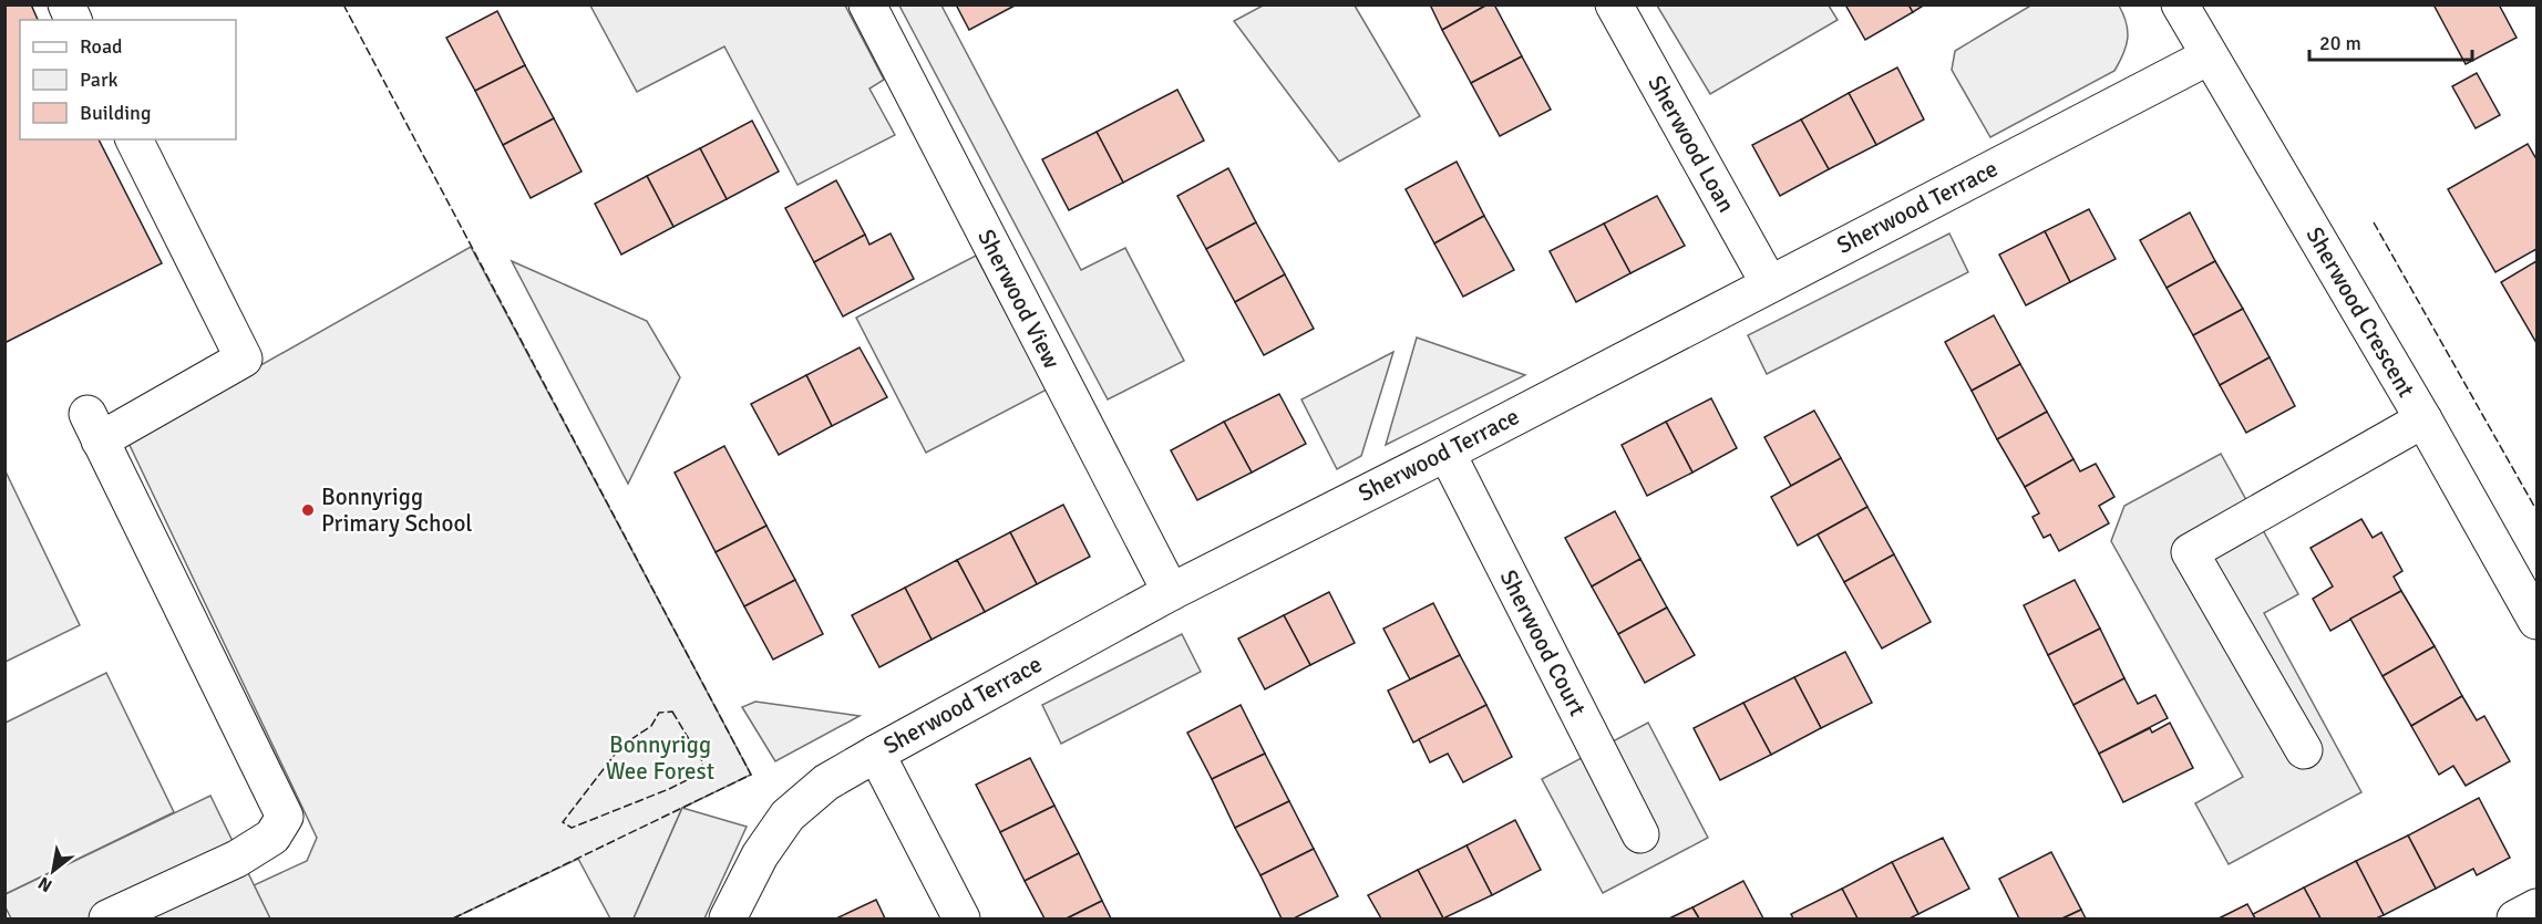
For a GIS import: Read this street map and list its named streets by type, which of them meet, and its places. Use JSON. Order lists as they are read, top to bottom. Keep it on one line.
{"streets":{"street":["Sherwood Loan","Sherwood Terrace","Sherwood View","Sherwood Crescent","Sherwood Court"]},"crossings":[["Sherwood Loan","Sherwood Terrace"],["Sherwood Terrace","Sherwood View"],["Sherwood Terrace","Sherwood Crescent"],["Sherwood Terrace","Sherwood Court"]],"parks":["Bonnyrigg Wee Forest"],"places":["Bonnyrigg Primary School"],"legend":["Road","Park","Building"],"scale_bar":"20 m","north":"bottom left"}
